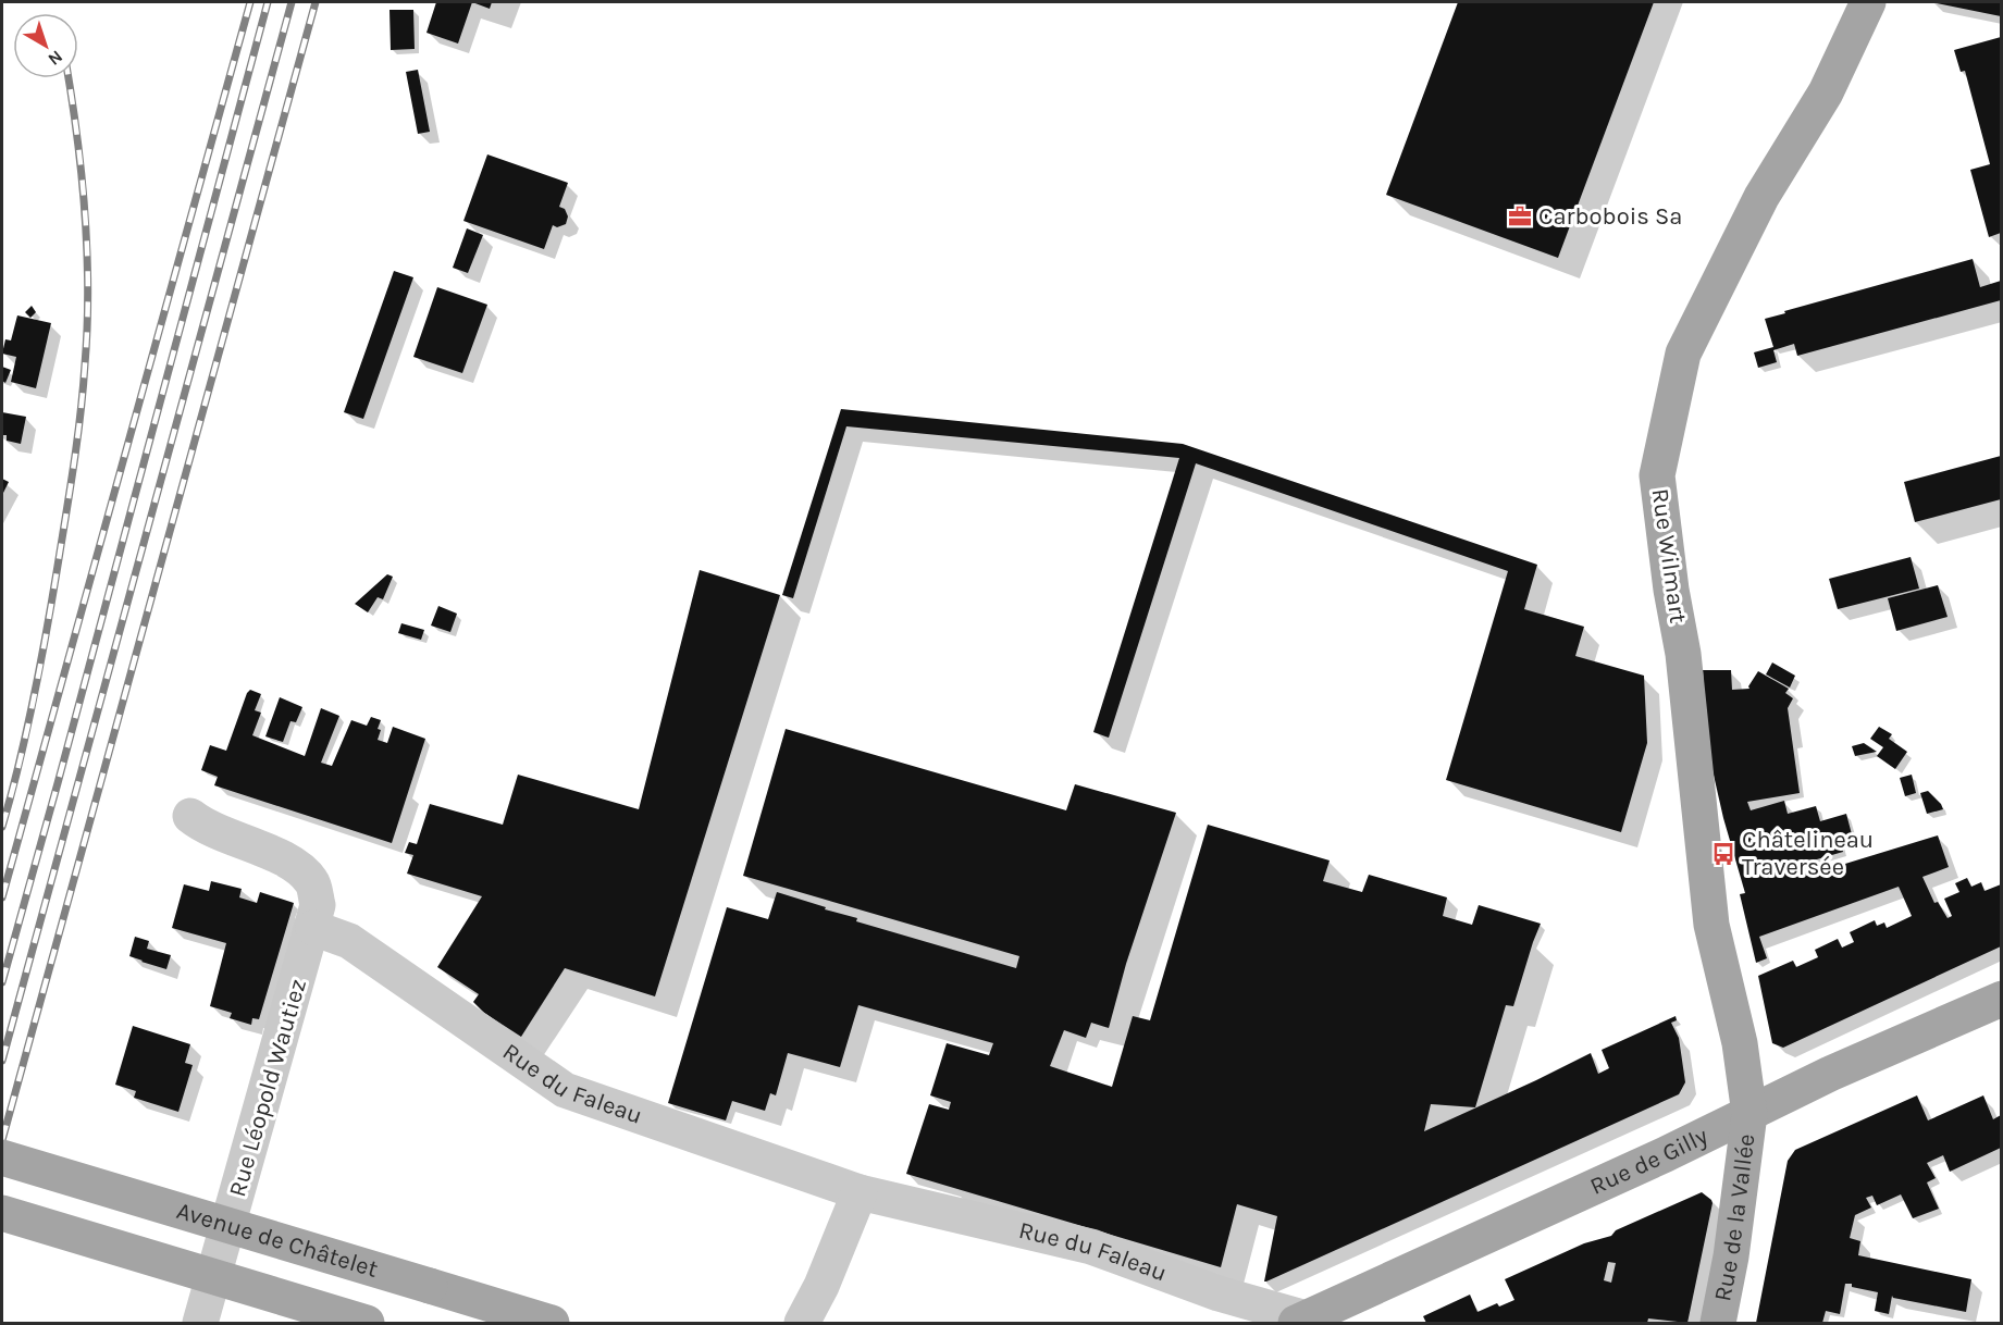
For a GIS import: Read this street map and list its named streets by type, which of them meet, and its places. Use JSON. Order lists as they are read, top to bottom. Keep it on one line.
{"streets":{"main road":["Rue Wilmart","Rue de Gilly","Rue de la Vallée","Avenue de Châtelet"],"street":["Rue du Faleau","Rue Léopold Wautiez"]},"crossings":[["Rue Wilmart","Rue de Gilly"],["Rue Wilmart","Rue de la Vallée"],["Rue du Faleau","Rue Léopold Wautiez"],["Rue du Faleau","Rue de Gilly"],["Rue de Gilly","Rue de la Vallée"]],"places":{"office":["Carbobois Sa"],"bus stop":["Châtelineau Traversée"]},"north":"bottom right"}
